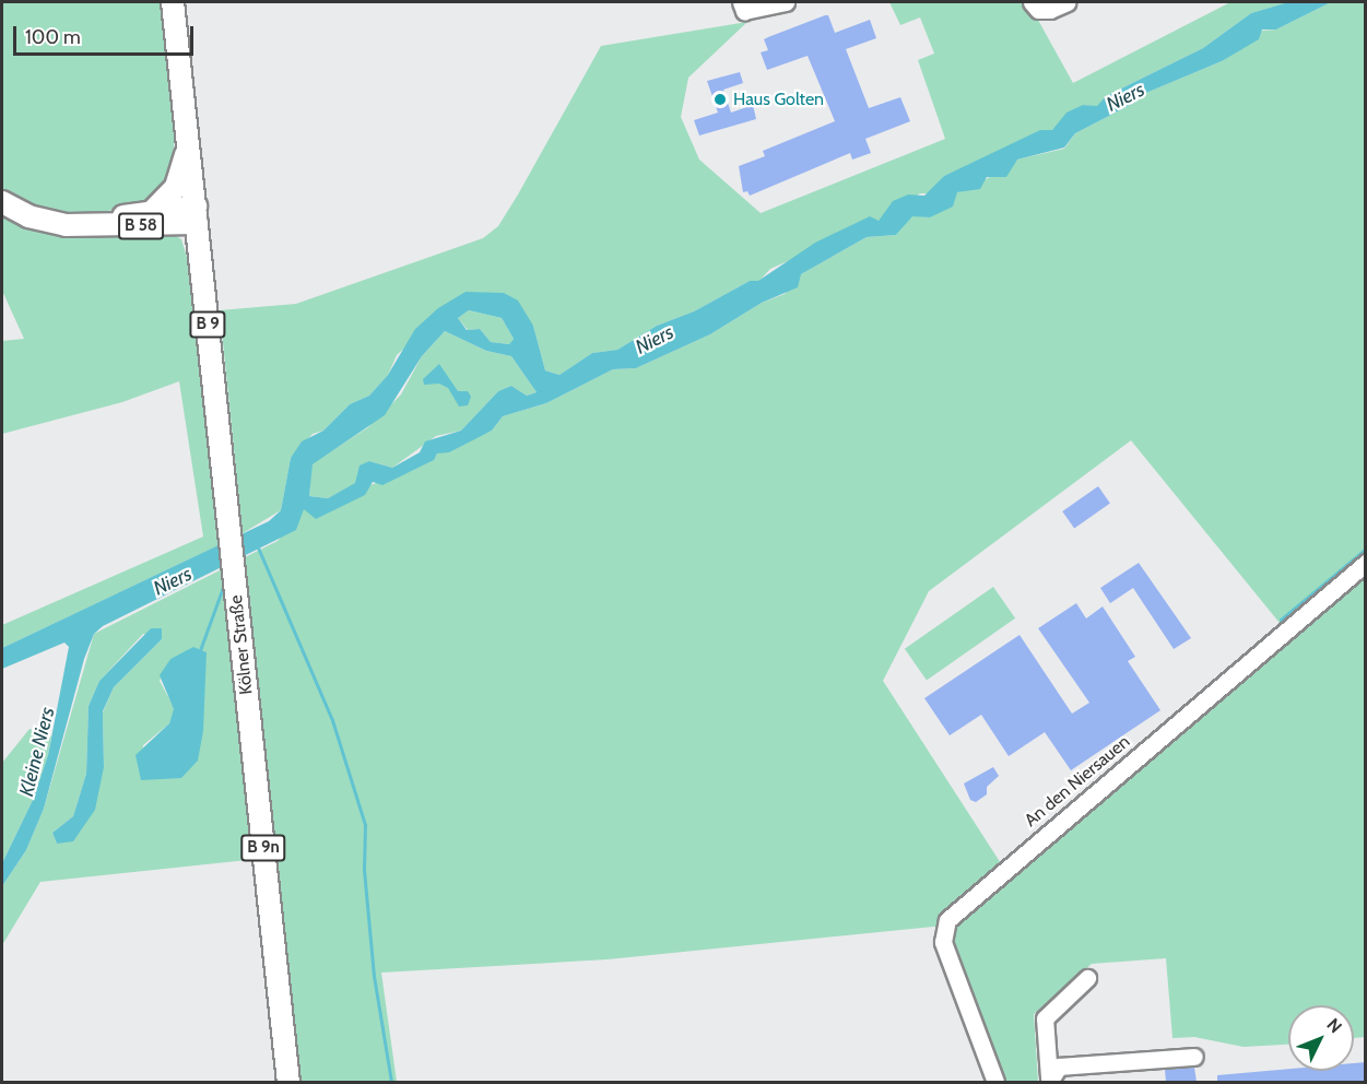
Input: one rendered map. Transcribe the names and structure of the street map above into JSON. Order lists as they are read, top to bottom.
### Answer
{
  "streets": {
    "main road": [
      "B 58",
      "B 9",
      "Kölner Straße",
      "B 9n"
    ],
    "street": ["An den Niersauen"]
  },
  "crossings": [
    ["B 58", "B 9"],
    ["B 58", "Kölner Straße"],
    ["B 9", "Kölner Straße"]
  ],
  "water": ["Niers", "Kleine Niers"],
  "places": ["Haus Golten"],
  "scale_bar": "100 m",
  "north": "top right"
}
